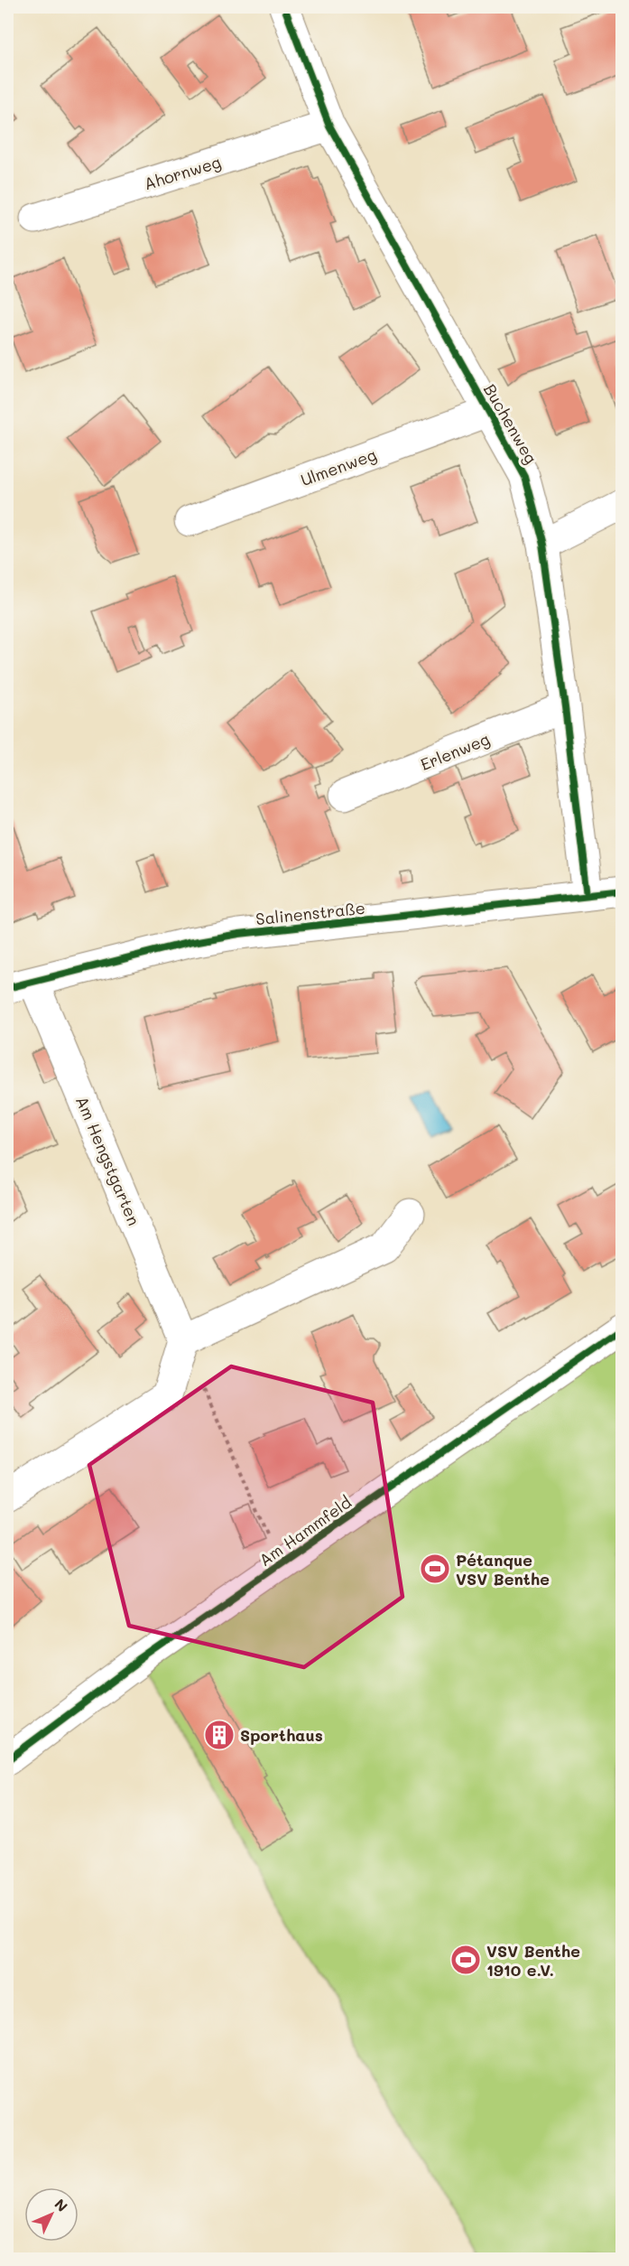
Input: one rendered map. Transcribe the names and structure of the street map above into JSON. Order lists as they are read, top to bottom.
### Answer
{
  "streets": {
    "street": [
      "Ahornweg",
      "Buchenweg",
      "Ulmenweg",
      "Erlenweg",
      "Salinenstraße",
      "Am Hengstgarten",
      "Am Hammfeld"
    ]
  },
  "crossings": [
    ["Ahornweg", "Buchenweg"],
    ["Buchenweg", "Ulmenweg"],
    ["Buchenweg", "Erlenweg"],
    ["Buchenweg", "Salinenstraße"],
    ["Salinenstraße", "Am Hengstgarten"]
  ],
  "places": {
    "sports": ["Pétanque VSV Benthe", "VSV Benthe 1910 e.V."],
    "building": ["Sporthaus"]
  },
  "north": "top right"
}
